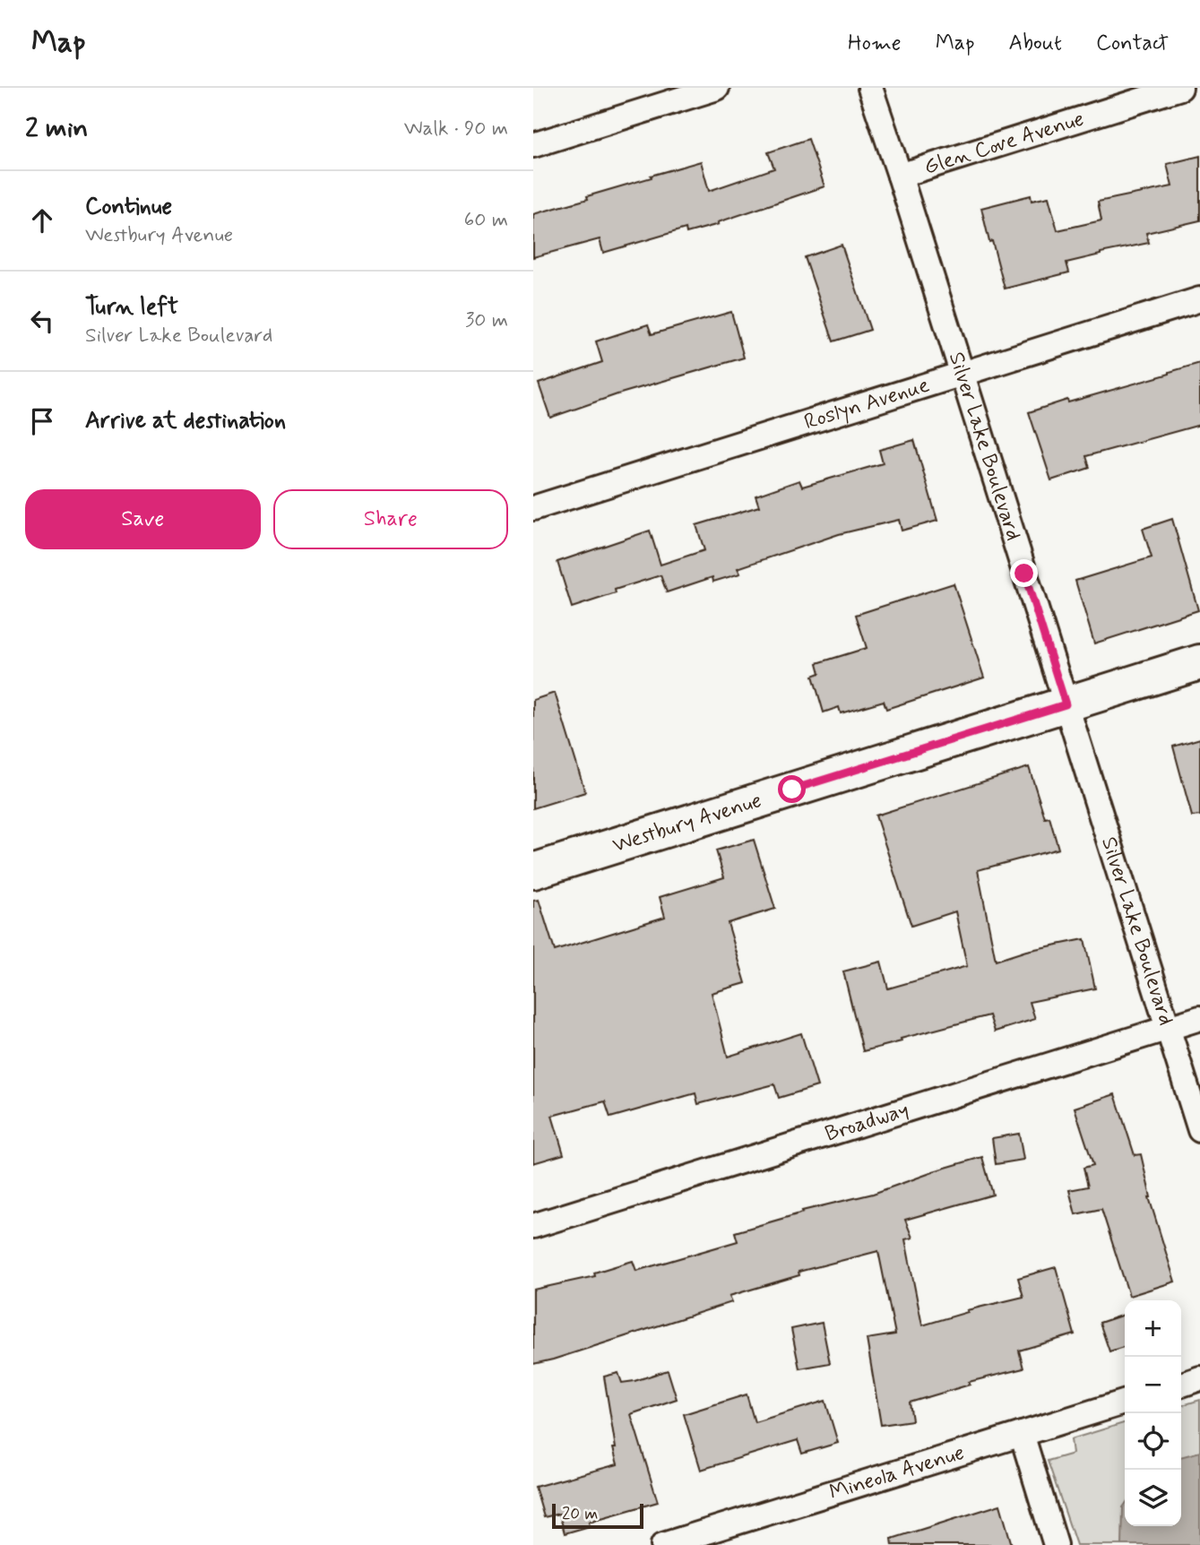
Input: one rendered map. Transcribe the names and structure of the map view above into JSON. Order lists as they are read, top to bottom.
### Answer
{
  "streets": {
    "main road": ["Westbury Avenue"],
    "street": [
      "Glen Cove Avenue",
      "Roslyn Avenue",
      "Silver Lake Boulevard",
      "Broadway",
      "Mineola Avenue"
    ]
  },
  "crossings": [
    ["Glen Cove Avenue", "Silver Lake Boulevard"],
    ["Roslyn Avenue", "Silver Lake Boulevard"],
    ["Silver Lake Boulevard", "Westbury Avenue"],
    ["Silver Lake Boulevard", "Broadway"]
  ],
  "scale_bar": "20 m",
  "page": {
    "header": "Map",
    "nav": [
      "Home",
      "Map",
      "About",
      "Contact"
    ],
    "heading": ["2 min", "Walk · 90 m"],
    "list": [
      ["Continue", "Westbury Avenue", "60 m"],
      ["Turn left", "Silver Lake Boulevard", "30 m"],
      "Arrive at destination"
    ],
    "buttons": ["Save", "Share"],
    "map_buttons": ["+", "−"],
    "scale": "20 m"
  }
}
